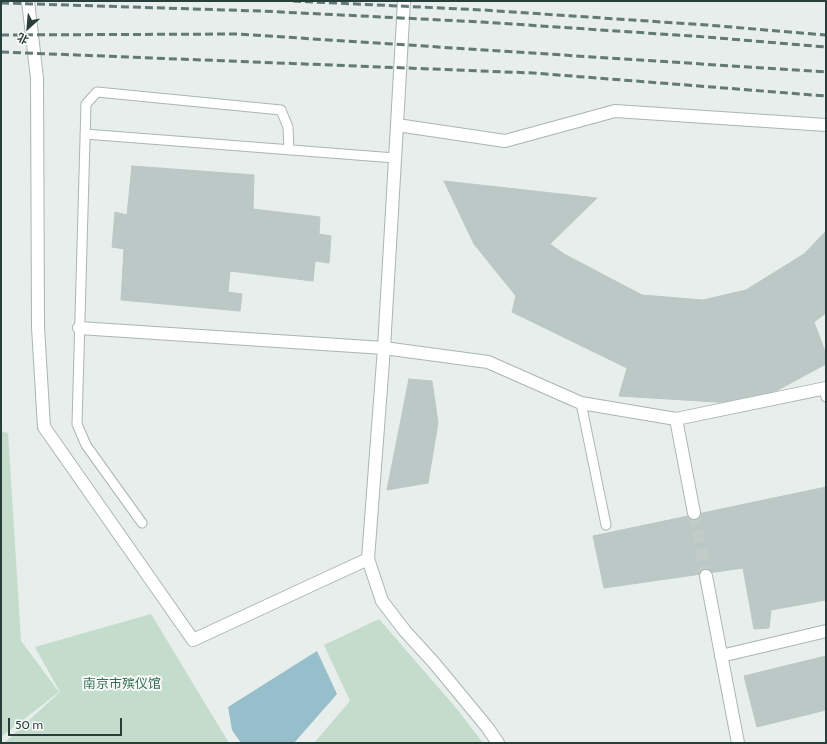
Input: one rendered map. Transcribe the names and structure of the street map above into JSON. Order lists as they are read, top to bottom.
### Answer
{
  "parks": ["南京市殡仪馆"],
  "scale_bar": "50 m",
  "north": "bottom left"
}
